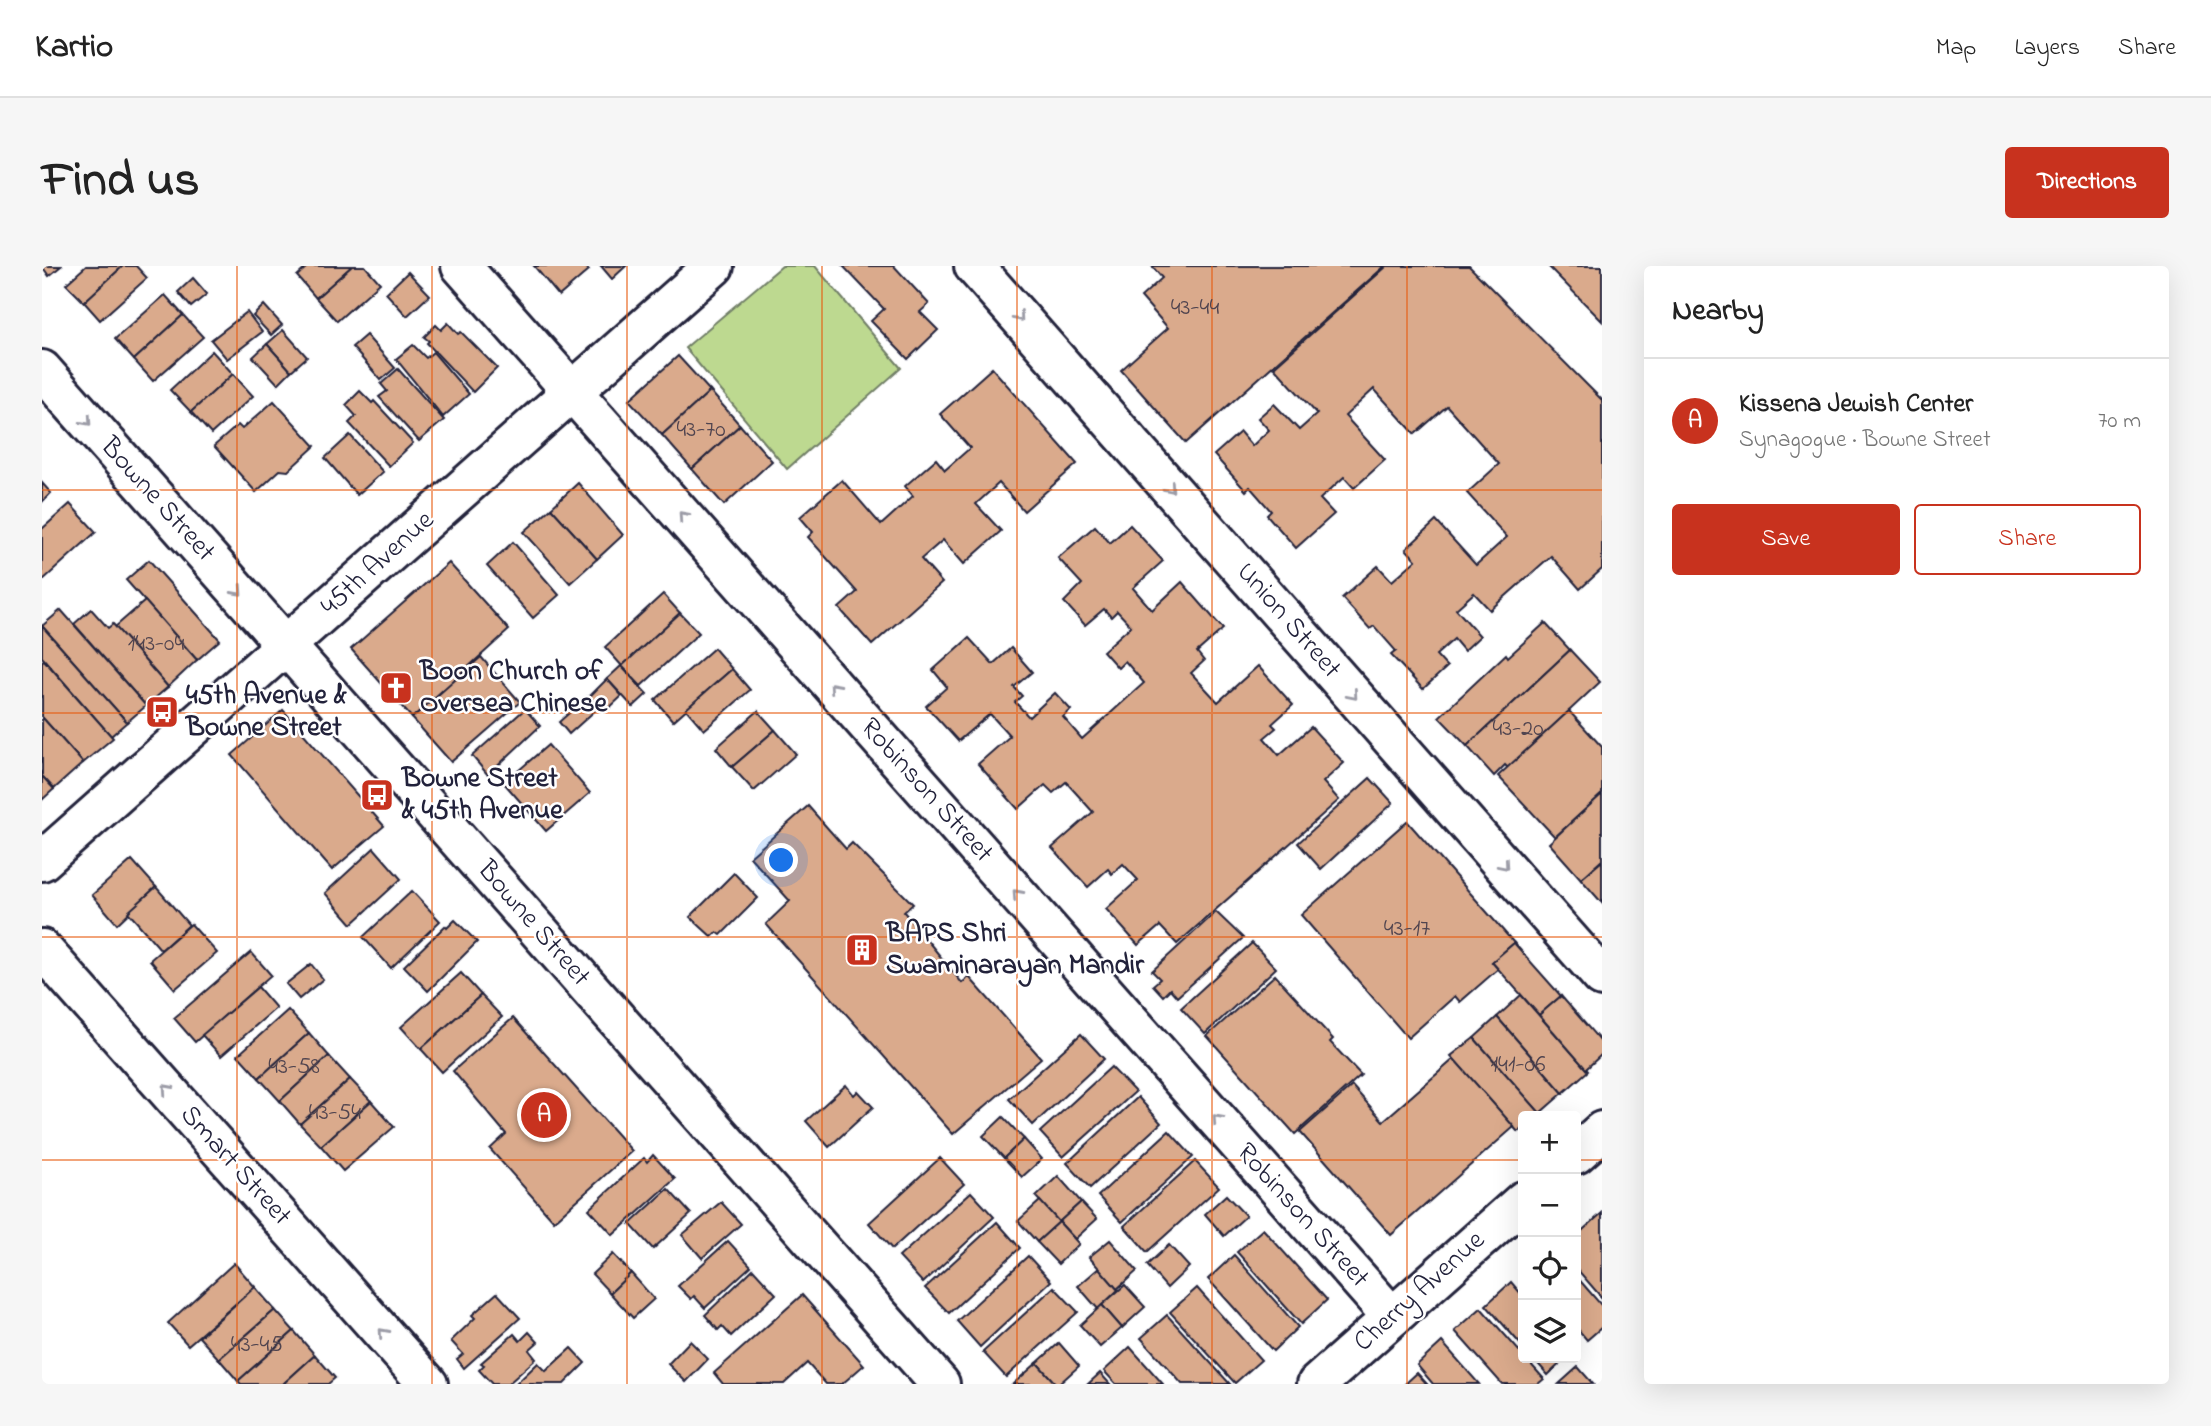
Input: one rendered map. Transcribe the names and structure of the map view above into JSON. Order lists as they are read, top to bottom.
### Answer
{
  "streets": {
    "street": [
      "Bowne Street",
      "45th Avenue",
      "Union Street",
      "Robinson Street",
      "Smart Street",
      "Cherry Avenue"
    ]
  },
  "crossings": [
    ["Bowne Street", "45th Avenue"],
    ["45th Avenue", "Robinson Street"],
    ["Robinson Street", "Cherry Avenue"]
  ],
  "one_way": ["Union Street", "Robinson Street", "Smart Street"],
  "places": {
    "church": ["Boon Church of Oversea Chinese"],
    "bus stop": ["45th Avenue & Bowne Street", "Bowne Street & 45th Avenue"],
    "building": ["BAPS Shri Swaminarayan Mandir"]
  },
  "house_numbers": [
    "43-44",
    "43-70",
    "143-04",
    "43-20",
    "43-17",
    "141-06",
    "43-58",
    "43-54",
    "43-45"
  ],
  "page": {
    "header": "Kartio",
    "nav": ["Map", "Layers", "Share"],
    "title": "Find us",
    "buttons": [
      "Directions",
      ["Save", "Share"]
    ],
    "heading": "Nearby",
    "list": [
      {
        "mark": "A",
        "name": "Kissena Jewish Center",
        "note": "Synagogue · Bowne Street",
        "value": "70 m"
      }
    ],
    "pins": "A",
    "map_buttons": ["+", "−"]
  }
}
